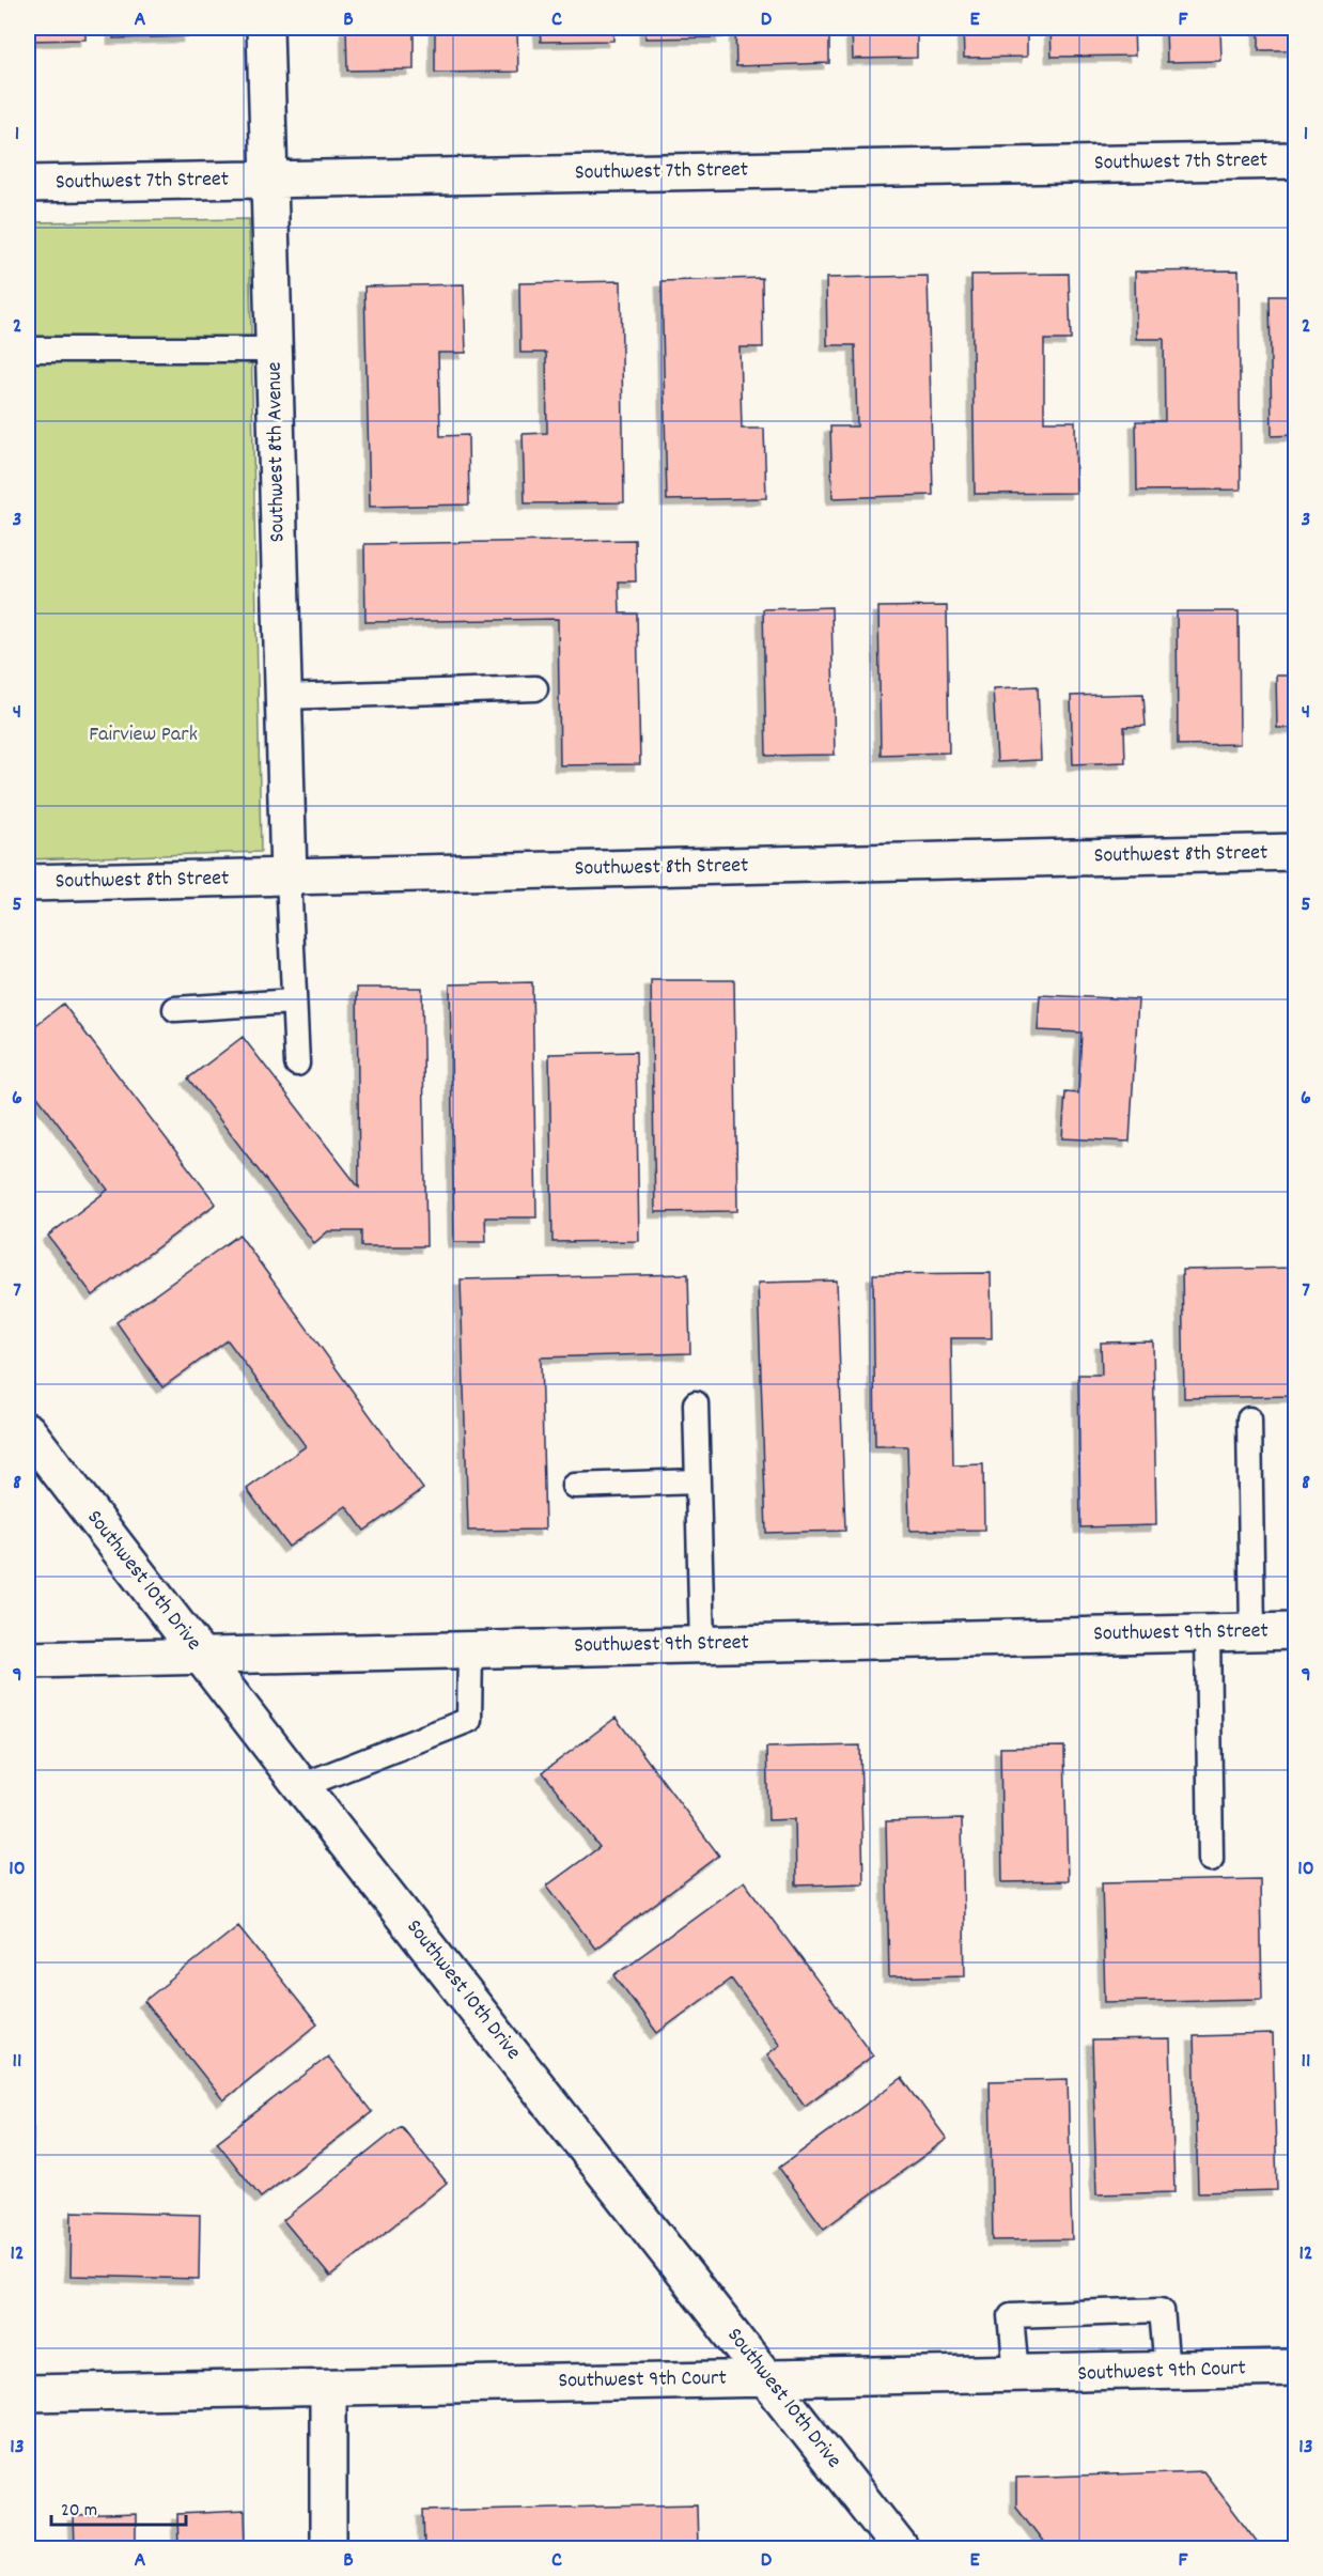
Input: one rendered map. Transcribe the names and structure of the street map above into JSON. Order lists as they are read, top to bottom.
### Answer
{
  "streets": {
    "street": [
      "Southwest 7th Street",
      "Southwest 8th Avenue",
      "Southwest 8th Street",
      "Southwest 10th Drive",
      "Southwest 9th Street",
      "Southwest 9th Court"
    ]
  },
  "crossings": [
    ["Southwest 7th Street", "Southwest 8th Avenue"],
    ["Southwest 8th Avenue", "Southwest 8th Street"],
    ["Southwest 10th Drive", "Southwest 9th Street"],
    ["Southwest 10th Drive", "Southwest 9th Court"]
  ],
  "parks": ["Fairview Park"],
  "scale_bar": "20 m",
  "grid": {
    "columns": [
      "A",
      "B",
      "C",
      "D",
      "E",
      "F"
    ],
    "rows": [
      "1",
      "2",
      "3",
      "4",
      "5",
      "6",
      "7",
      "8",
      "9",
      "10",
      "11",
      "12",
      "13"
    ]
  }
}
